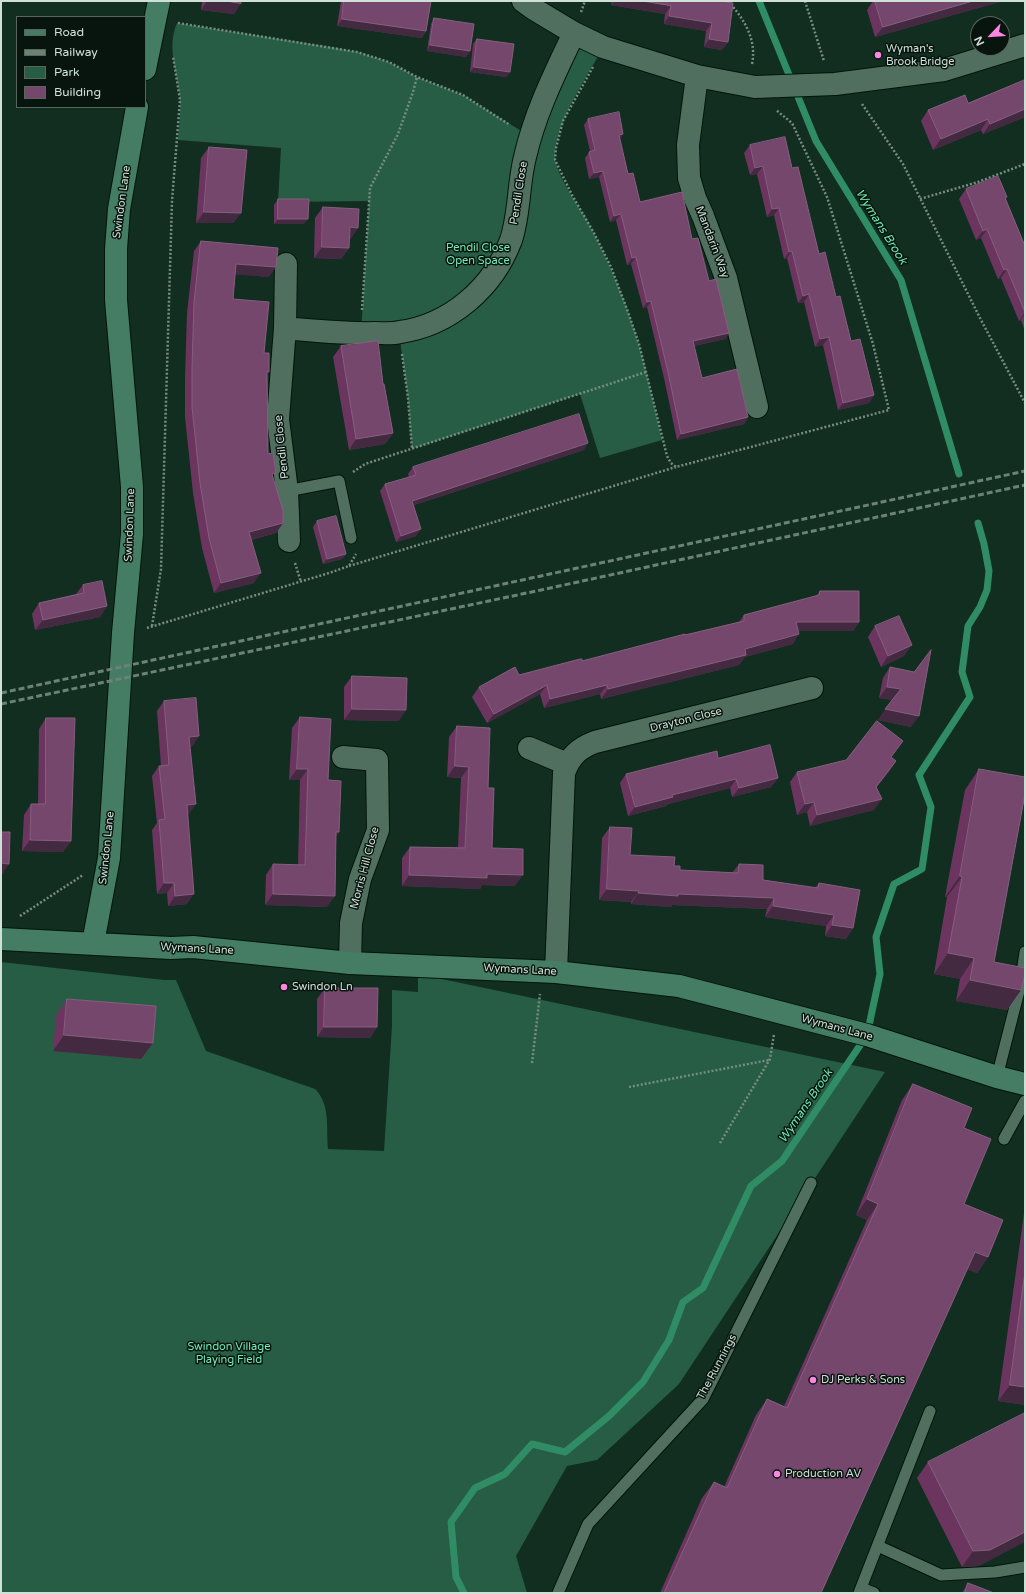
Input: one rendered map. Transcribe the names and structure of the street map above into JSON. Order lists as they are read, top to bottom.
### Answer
{
  "streets": {
    "street": [
      "Pendil Close",
      "Swindon Lane",
      "Mandarin Way",
      "Drayton Close",
      "Morris Hill Close",
      "Wymans Lane"
    ],
    "lane": ["The Runnings"]
  },
  "crossings": [
    ["Swindon Lane", "Wymans Lane"],
    ["Drayton Close", "Wymans Lane"],
    ["Morris Hill Close", "Wymans Lane"]
  ],
  "water": ["Wymans Brook"],
  "parks": ["Pendil Close Open Space", "Swindon Village Playing Field"],
  "places": [
    "Wyman's Brook Bridge",
    "Swindon Ln",
    "DJ Perks & Sons",
    "Production AV"
  ],
  "legend": [
    "Road",
    "Railway",
    "Park",
    "Building"
  ],
  "north": "bottom left"
}
